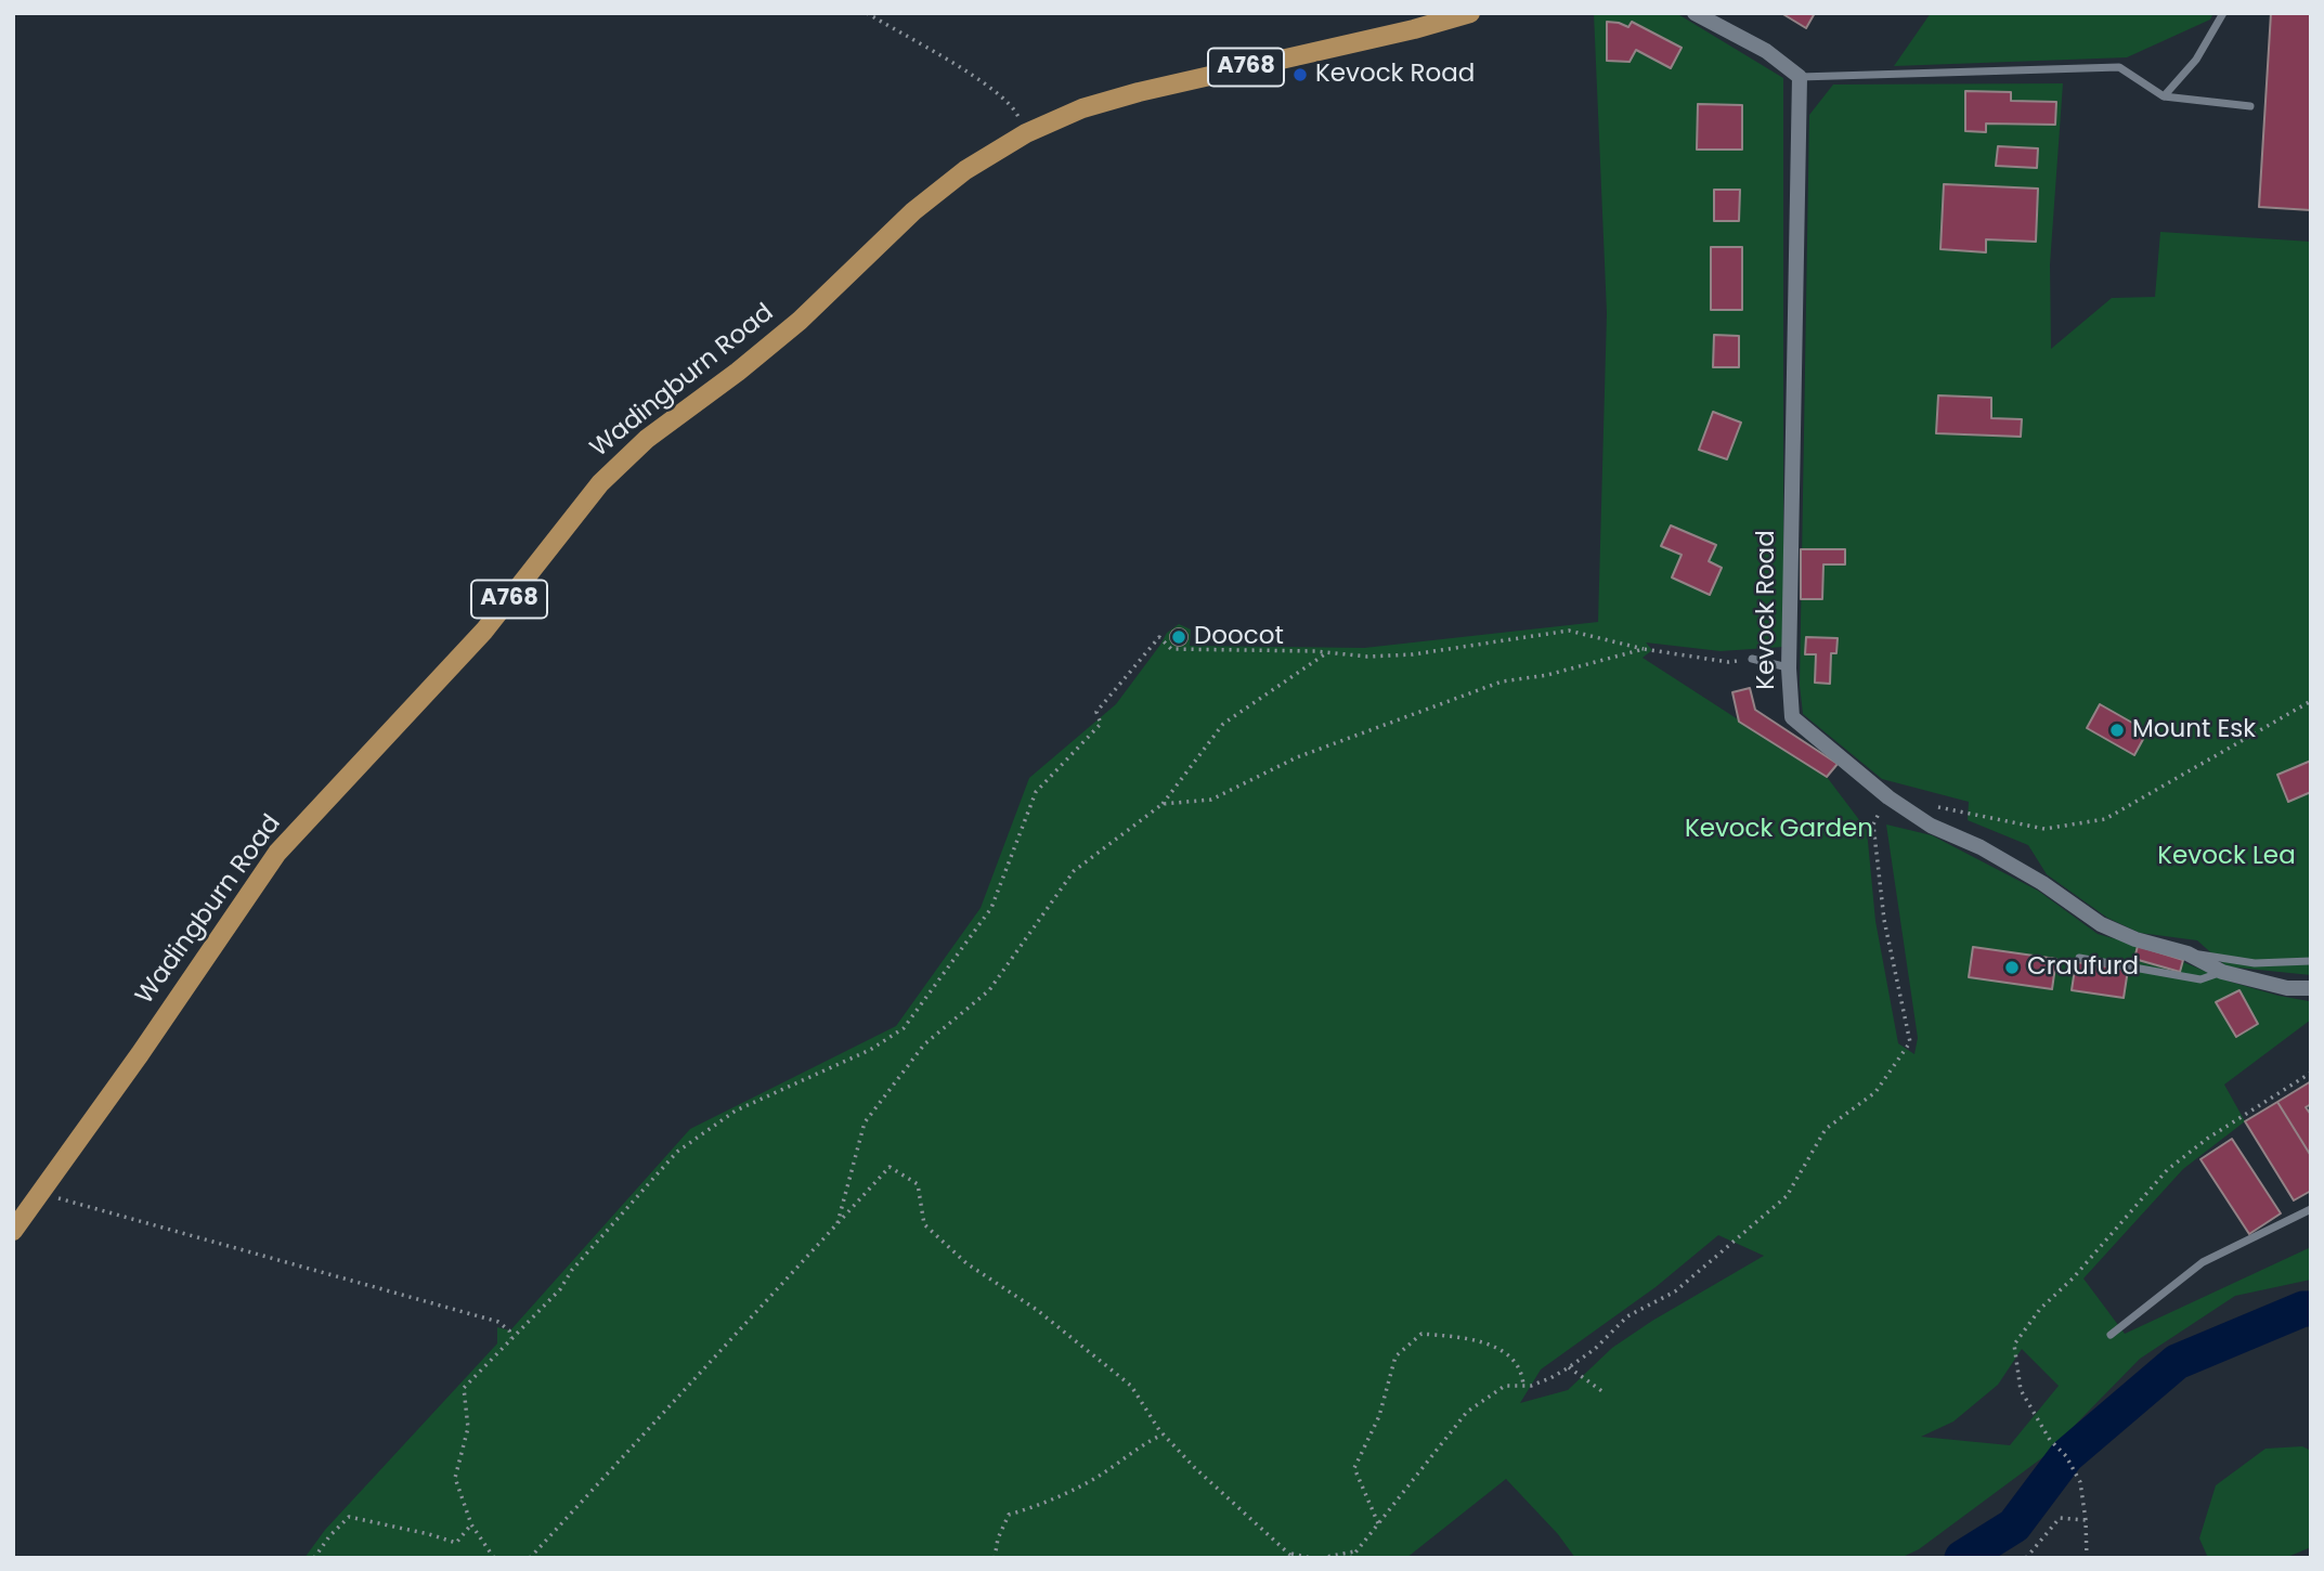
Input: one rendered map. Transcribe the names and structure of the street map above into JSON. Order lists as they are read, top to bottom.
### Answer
{
  "streets": {
    "main road": ["A768", "Wadingburn Road"],
    "street": ["Kevock Road"]
  },
  "crossings": [
    ["A768", "Wadingburn Road"]
  ],
  "parks": ["Kevock Garden", "Kevock Lea"],
  "places": [
    "Kevock Road",
    "Doocot",
    "Mount Esk",
    "Craufurd"
  ]
}
